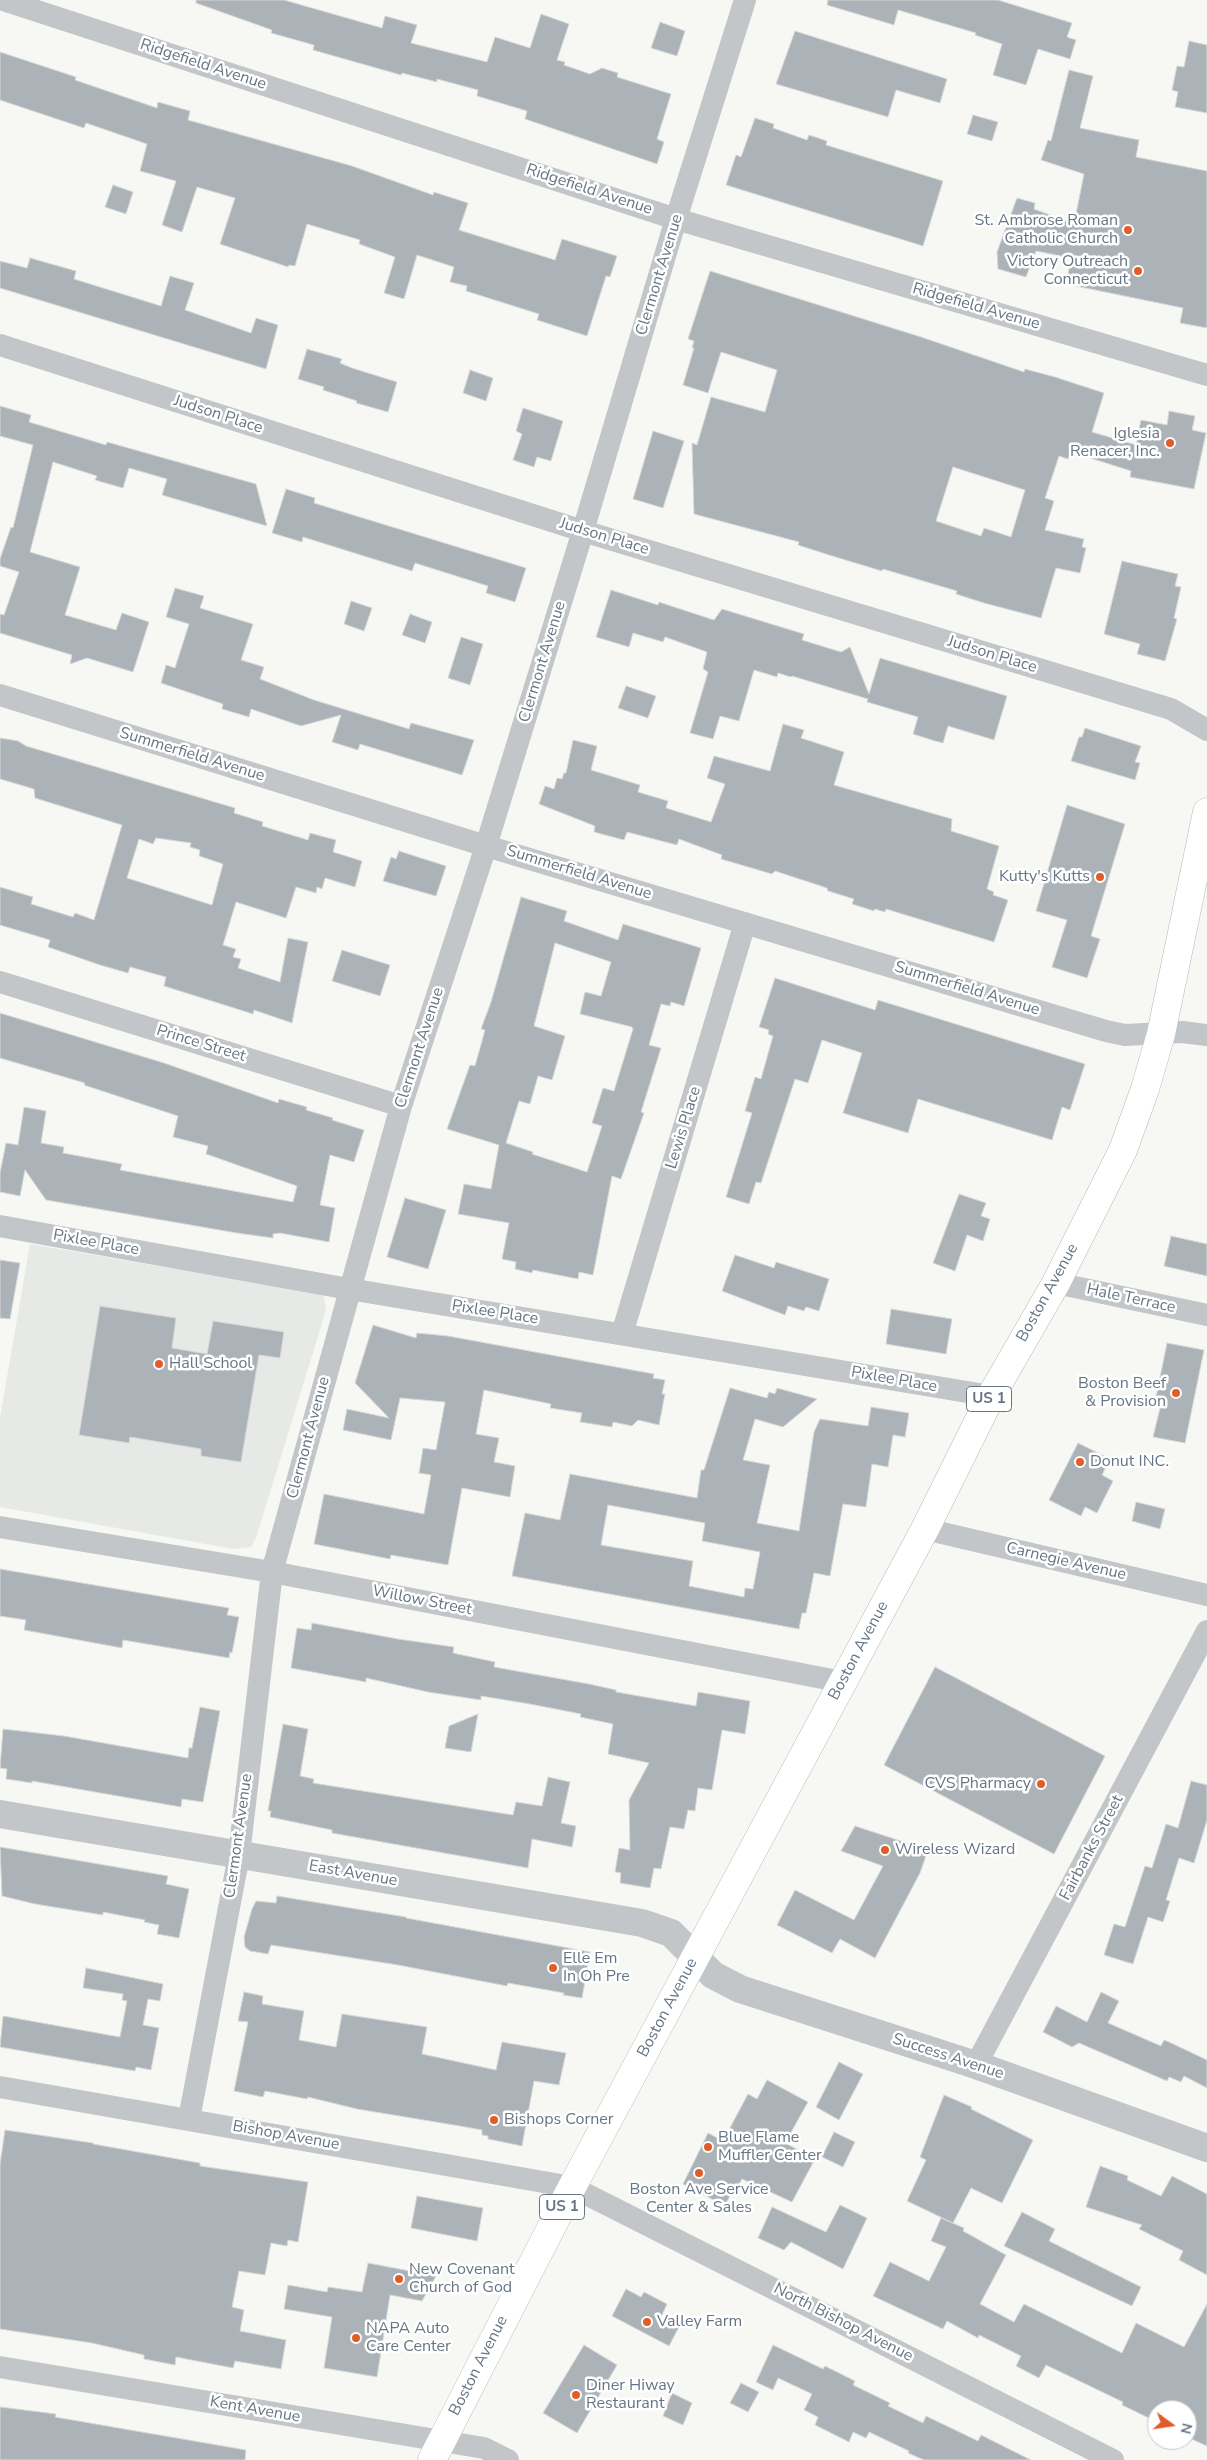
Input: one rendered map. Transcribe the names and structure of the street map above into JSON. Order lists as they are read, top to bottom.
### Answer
{
  "streets": {
    "main road": ["Boston Avenue", "US 1"],
    "street": [
      "Ridgefield Avenue",
      "Clermont Avenue",
      "Judson Place",
      "Summerfield Avenue",
      "Prince Street",
      "Lewis Place",
      "Pixlee Place",
      "Hale Terrace",
      "Carnegie Avenue",
      "Willow Street",
      "Fairbanks Street",
      "East Avenue",
      "Success Avenue",
      "Bishop Avenue",
      "North Bishop Avenue",
      "Kent Avenue"
    ]
  },
  "crossings": [
    ["Ridgefield Avenue", "Clermont Avenue"],
    ["Clermont Avenue", "Judson Place"],
    ["Clermont Avenue", "Summerfield Avenue"],
    ["Clermont Avenue", "Prince Street"],
    ["Clermont Avenue", "Pixlee Place"],
    ["Clermont Avenue", "Willow Street"],
    ["Clermont Avenue", "East Avenue"],
    ["Clermont Avenue", "Bishop Avenue"],
    ["Summerfield Avenue", "Lewis Place"],
    ["Summerfield Avenue", "Boston Avenue"],
    ["Lewis Place", "Pixlee Place"],
    ["Pixlee Place", "Boston Avenue"],
    ["Boston Avenue", "Hale Terrace"],
    ["Boston Avenue", "Carnegie Avenue"],
    ["Boston Avenue", "Willow Street"],
    ["Boston Avenue", "East Avenue"],
    ["Boston Avenue", "Success Avenue"],
    ["Boston Avenue", "Bishop Avenue"],
    ["Boston Avenue", "North Bishop Avenue"],
    ["Boston Avenue", "Kent Avenue"],
    ["Fairbanks Street", "Success Avenue"],
    ["East Avenue", "Success Avenue"],
    ["Bishop Avenue", "North Bishop Avenue"]
  ],
  "places": [
    "St. Ambrose Roman Catholic Church",
    "Victory Outreach Connecticut",
    "Iglesia Renacer, Inc.",
    "Kutty's Kutts",
    "Hall School",
    "Boston Beef & Provision",
    "Donut INC.",
    "CVS Pharmacy",
    "Wireless Wizard",
    "Elle Em In Oh Pre",
    "Bishops Corner",
    "Blue Flame Muffler Center",
    "Boston Ave Service Center & Sales",
    "New Covenant Church of God",
    "Valley Farm",
    "NAPA Auto Care Center",
    "Diner Hiway Restaurant"
  ],
  "north": "right"
}
